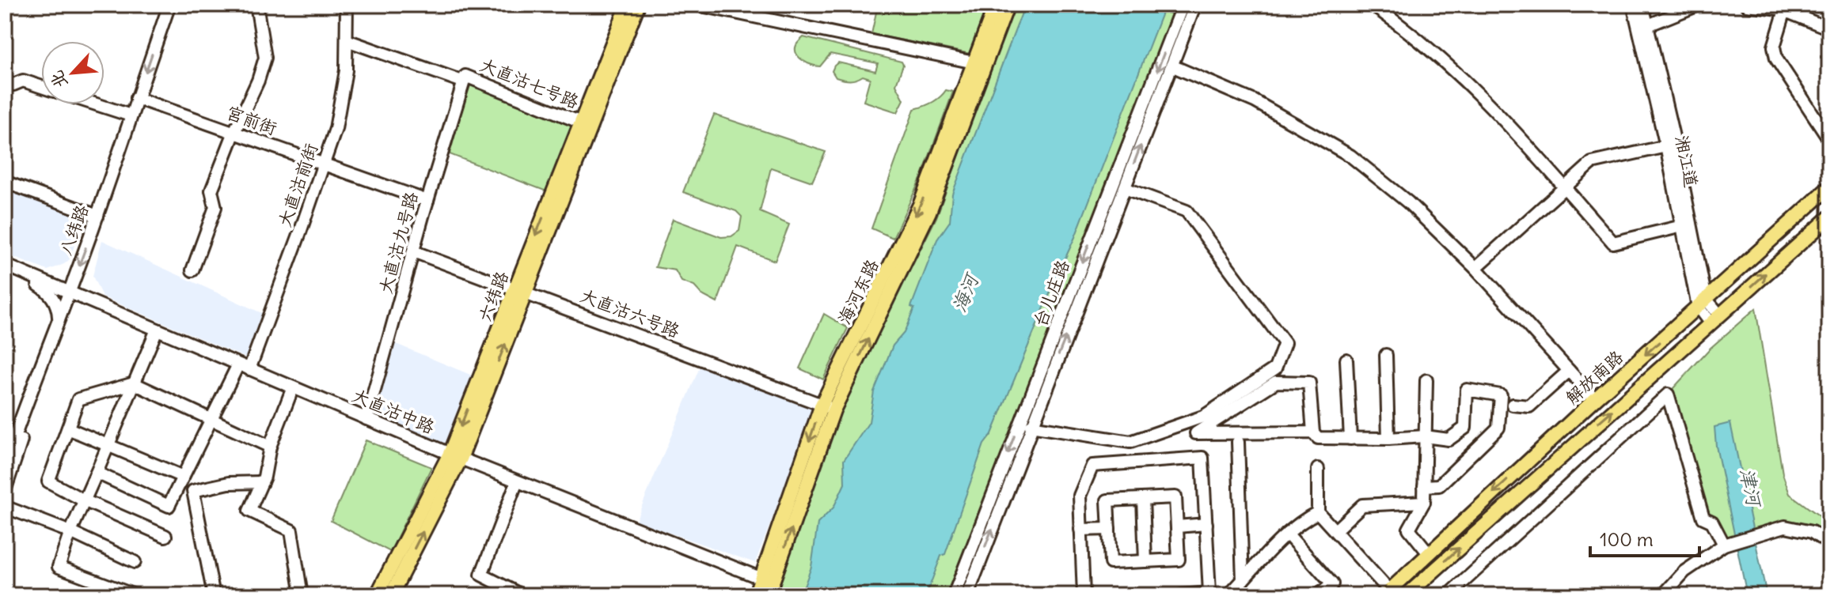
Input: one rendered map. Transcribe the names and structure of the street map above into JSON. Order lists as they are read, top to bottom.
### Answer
{
  "streets": {
    "main road": ["海河东路", "六纬路", "解放南路"],
    "street": [
      "大直沽七号路",
      "宫前街",
      "湘江道",
      "大直沽前街",
      "八纬路",
      "大直沽九号路",
      "台儿庄路",
      "大直沽六号路",
      "大直沽中路"
    ]
  },
  "crossings": [
    ["大直沽七号路", "大直沽前街"],
    ["大直沽七号路", "大直沽九号路"],
    ["大直沽七号路", "六纬路"],
    ["宫前街", "大直沽前街"],
    ["宫前街", "八纬路"],
    ["宫前街", "大直沽九号路"],
    ["湘江道", "解放南路"],
    ["大直沽前街", "大直沽中路"],
    ["八纬路", "大直沽中路"],
    ["大直沽九号路", "大直沽六号路"],
    ["大直沽九号路", "大直沽中路"],
    ["海河东路", "大直沽六号路"],
    ["海河东路", "大直沽中路"],
    ["六纬路", "大直沽六号路"],
    ["六纬路", "大直沽中路"]
  ],
  "water": ["海河", "津河"],
  "scale_bar": "100 m",
  "north": "bottom left"
}
